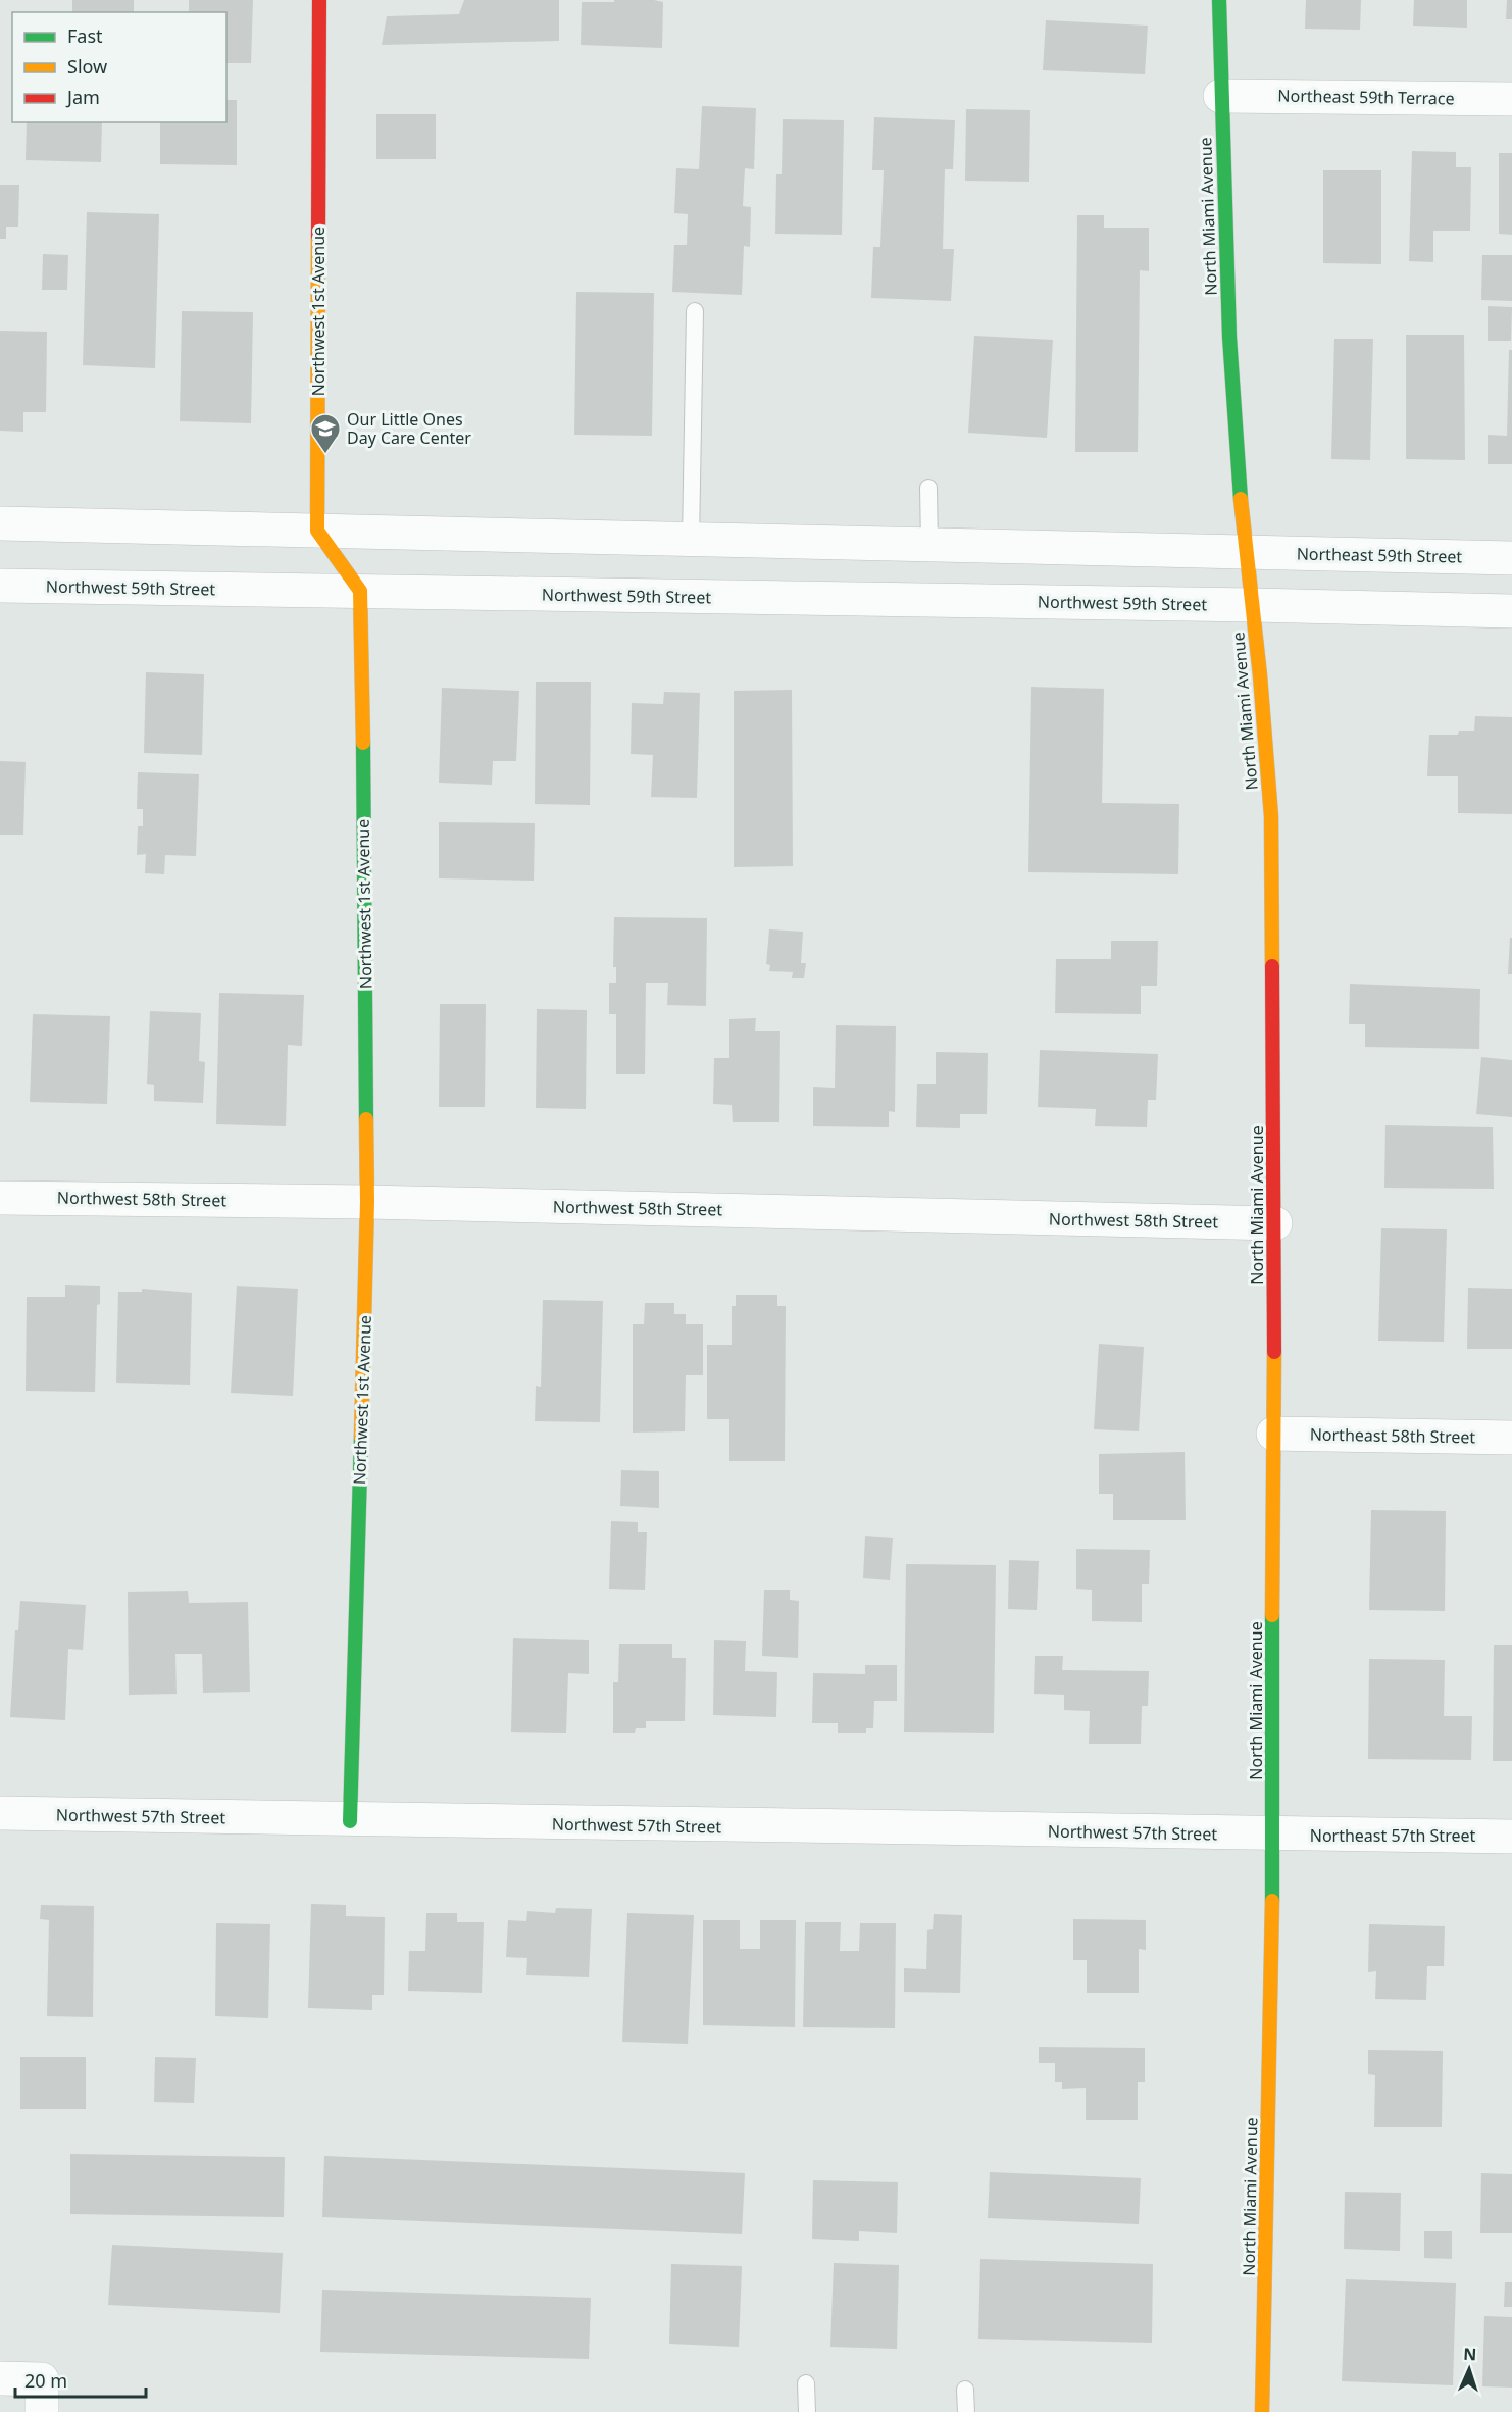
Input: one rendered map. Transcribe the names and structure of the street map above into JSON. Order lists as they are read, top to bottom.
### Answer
{
  "streets": {
    "main road": ["North Miami Avenue", "Northwest 1st Avenue"],
    "street": [
      "Northeast 59th Terrace",
      "Northeast 59th Street",
      "Northwest 59th Street",
      "Northwest 58th Street",
      "Northeast 58th Street",
      "Northwest 57th Street",
      "Northeast 57th Street"
    ]
  },
  "crossings": [
    ["Northeast 59th Terrace", "North Miami Avenue"],
    ["North Miami Avenue", "Northeast 59th Street"],
    ["North Miami Avenue", "Northwest 59th Street"],
    ["North Miami Avenue", "Northwest 58th Street"],
    ["North Miami Avenue", "Northeast 58th Street"],
    ["North Miami Avenue", "Northwest 57th Street"],
    ["North Miami Avenue", "Northeast 57th Street"],
    ["Northwest 1st Avenue", "Northwest 59th Street"],
    ["Northwest 1st Avenue", "Northwest 58th Street"],
    ["Northwest 1st Avenue", "Northwest 57th Street"],
    ["Northwest 57th Street", "Northeast 57th Street"]
  ],
  "places": {
    "school or university": ["Our Little Ones Day Care Center"]
  },
  "legend": ["Fast", "Slow", "Jam"],
  "scale_bar": "20 m",
  "north": "top"
}
